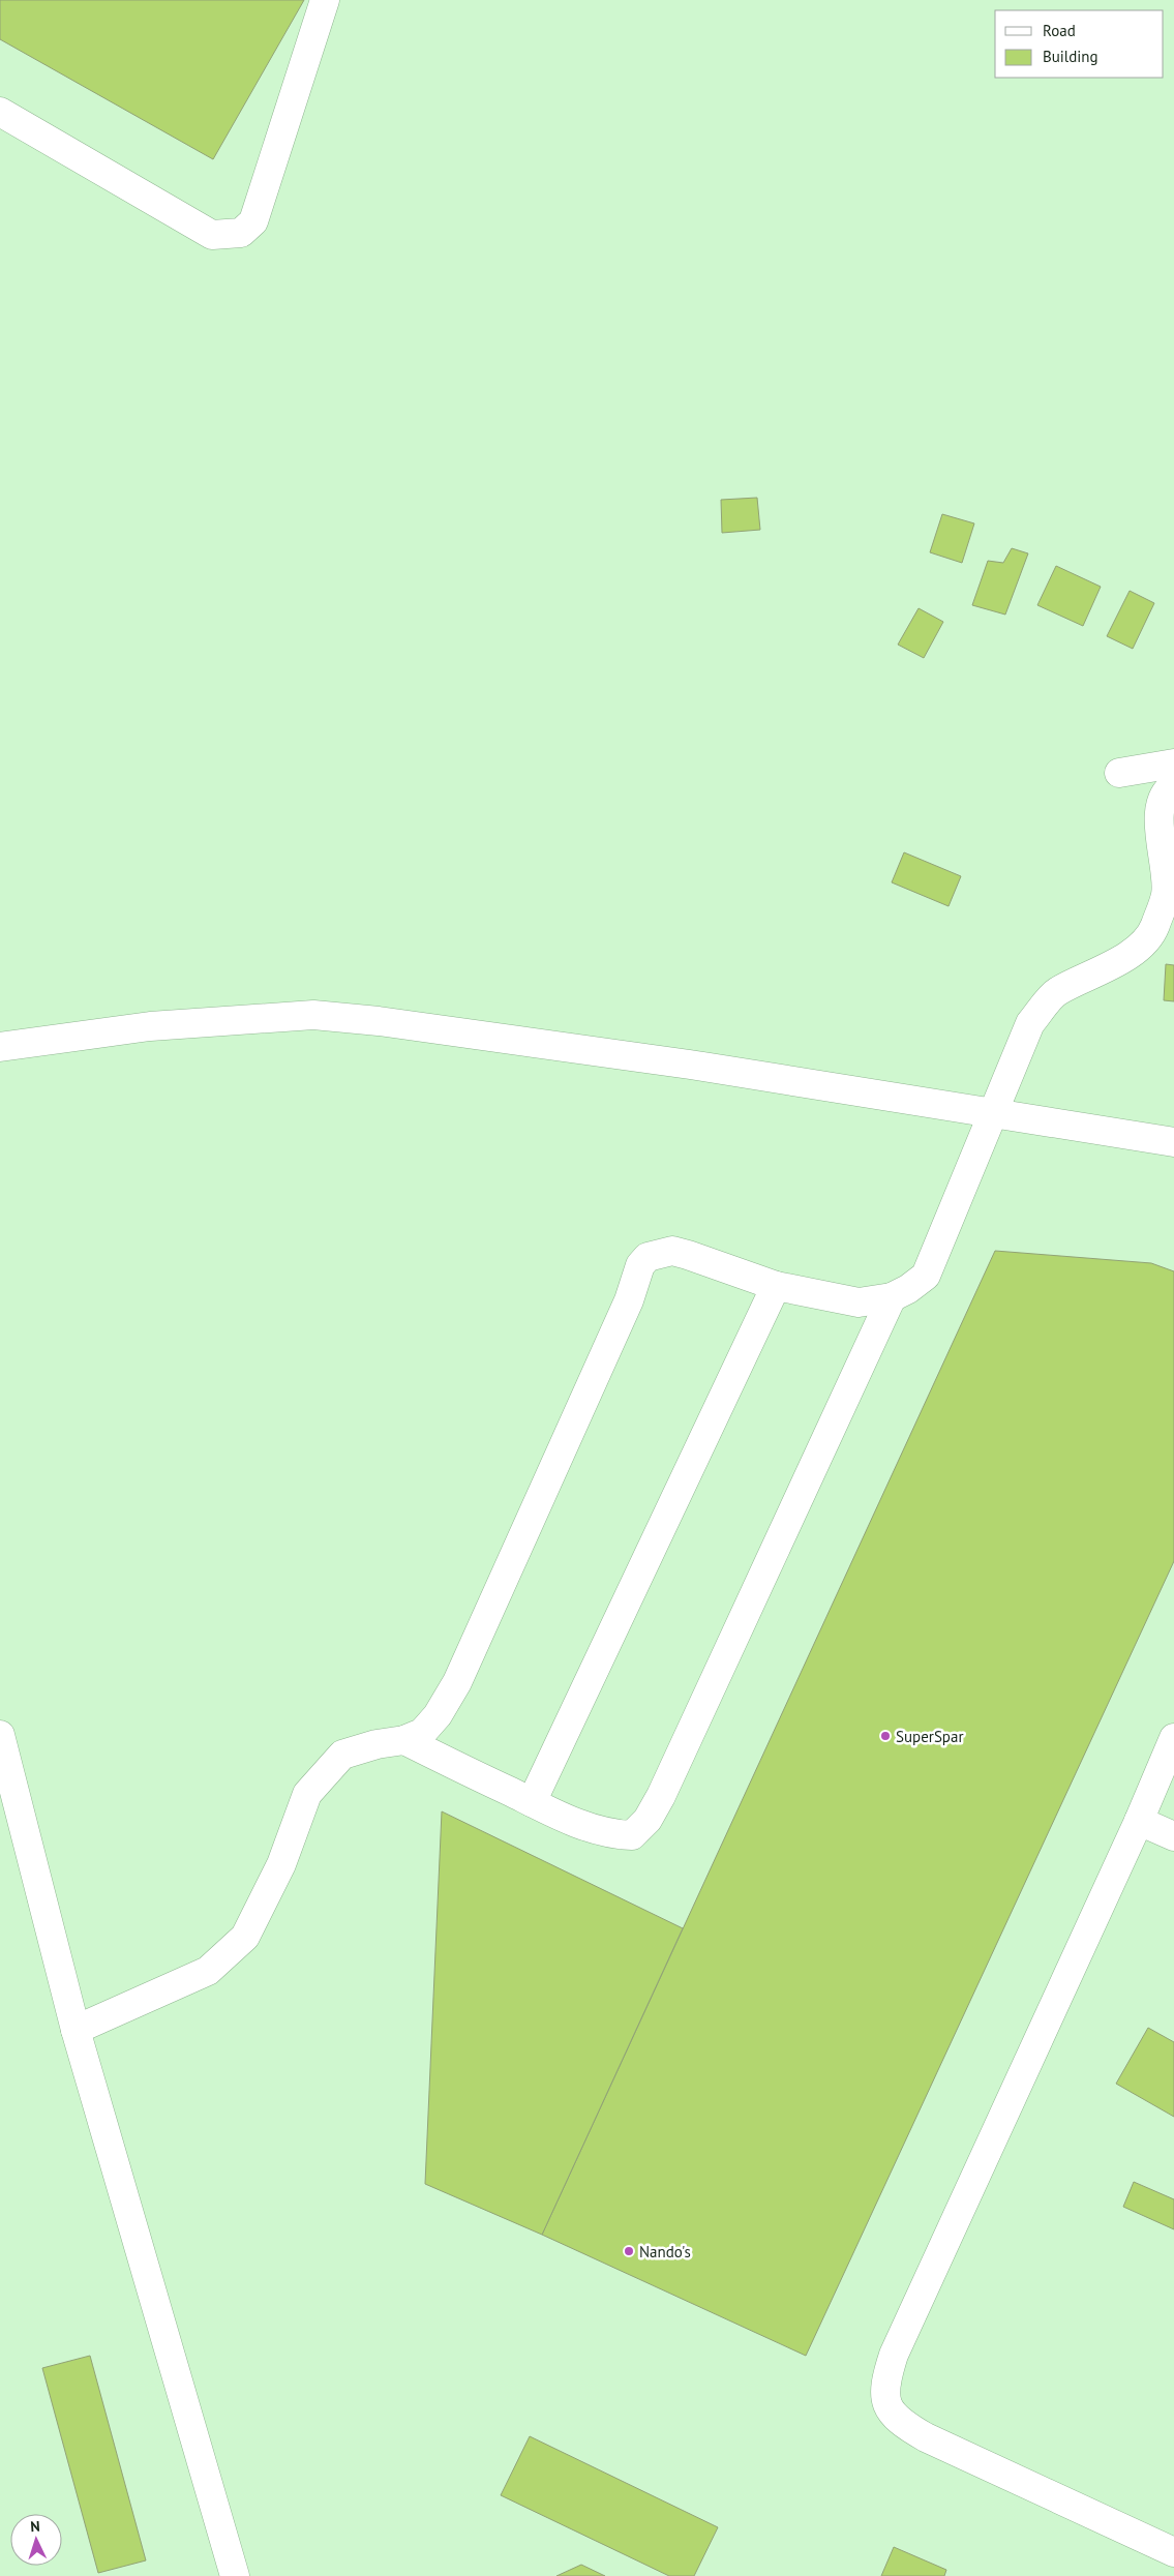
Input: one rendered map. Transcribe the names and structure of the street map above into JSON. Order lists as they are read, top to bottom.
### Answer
{
  "places": ["SuperSpar", "Nando's"],
  "legend": ["Road", "Building"],
  "north": "top"
}
